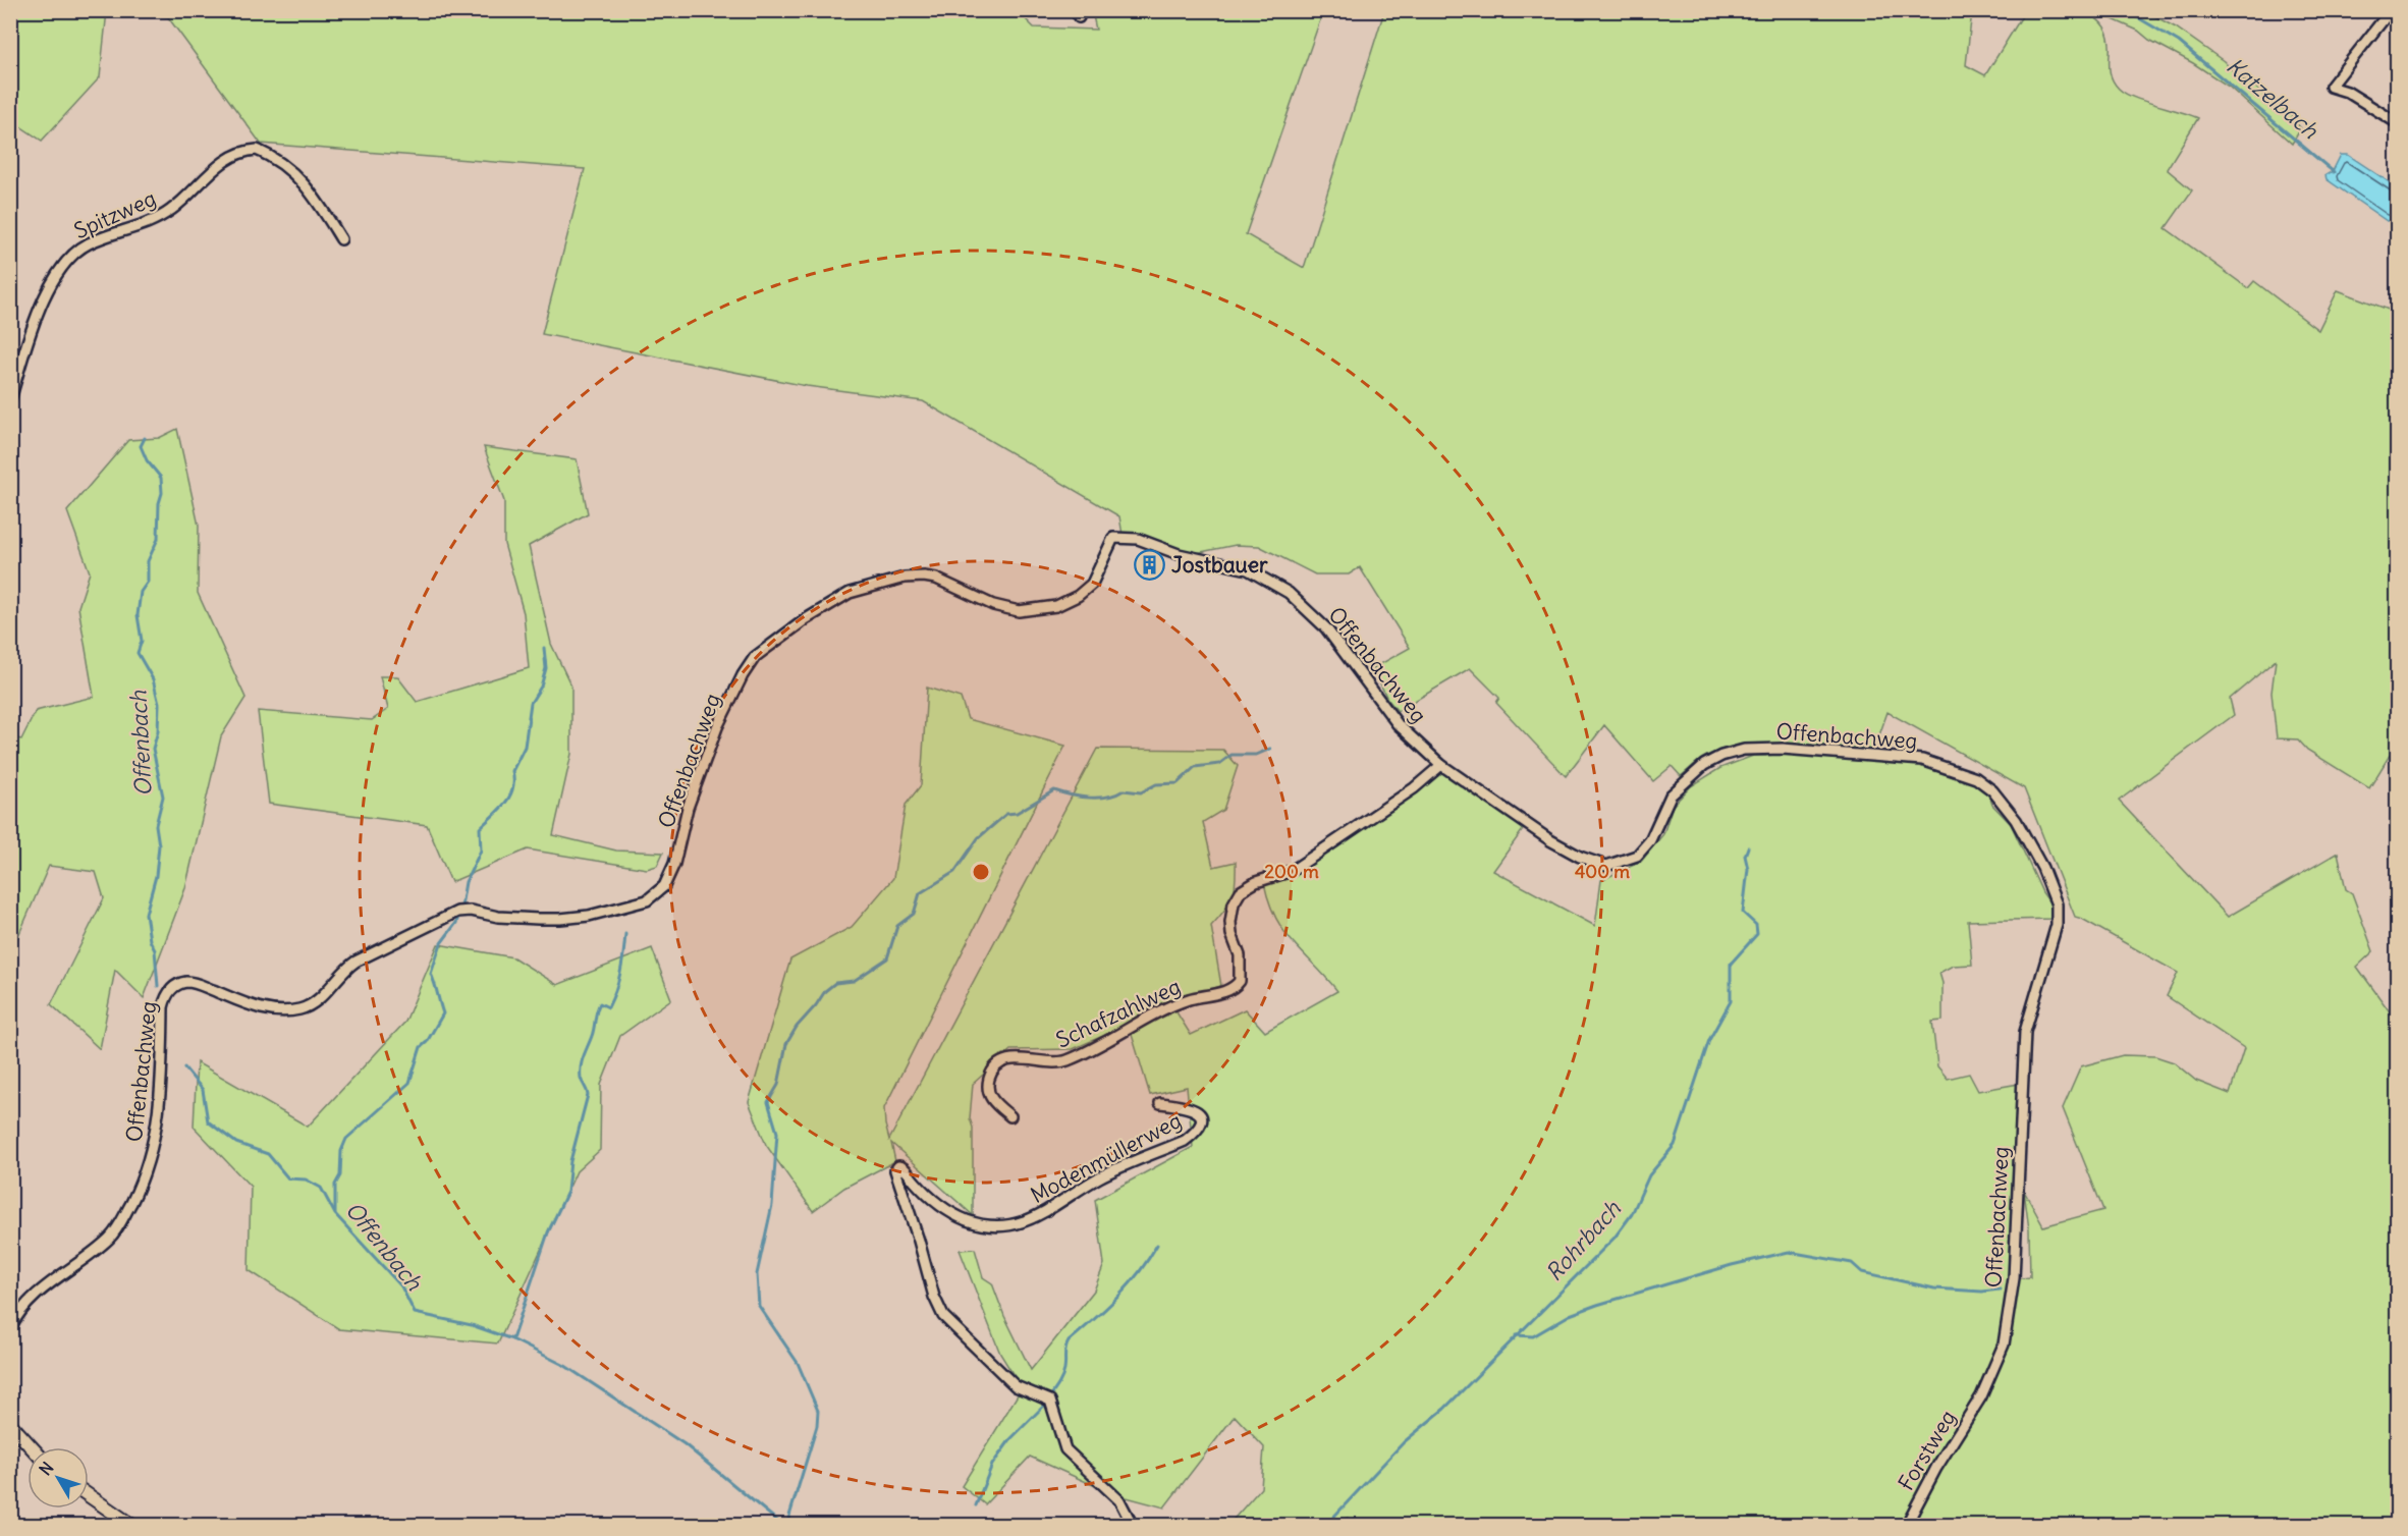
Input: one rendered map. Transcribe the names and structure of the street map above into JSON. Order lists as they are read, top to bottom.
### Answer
{
  "streets": {
    "street": [
      "Spitzweg",
      "Offenbachweg",
      "Schafzahlweg",
      "Modenmüllerweg",
      "Forstweg"
    ]
  },
  "crossings": [
    ["Offenbachweg", "Schafzahlweg"],
    ["Offenbachweg", "Forstweg"]
  ],
  "water": ["Katzelbach", "Offenbach", "Rohrbach"],
  "places": {
    "building": ["Jostbauer"]
  },
  "north": "top left",
  "rings": ["200 m", "400 m"]
}
